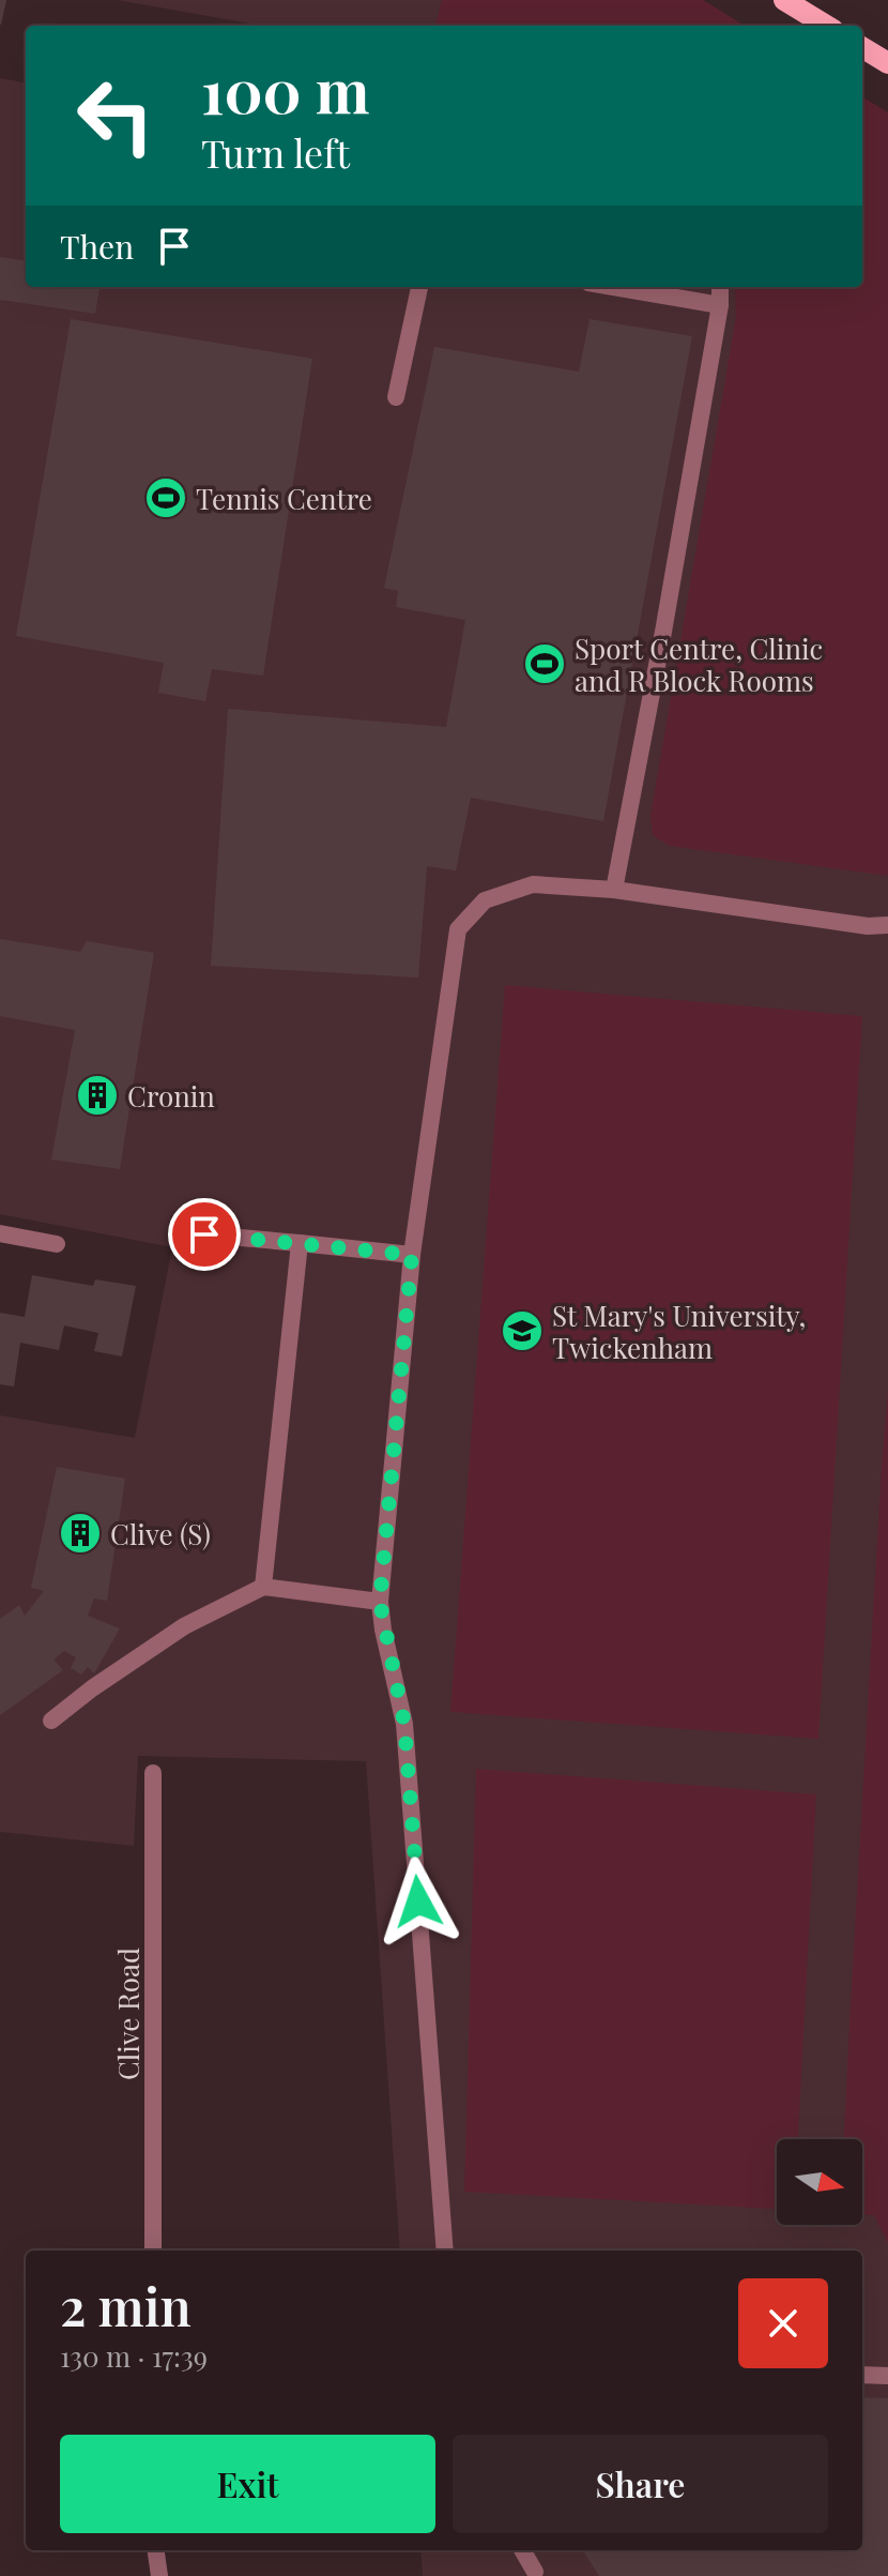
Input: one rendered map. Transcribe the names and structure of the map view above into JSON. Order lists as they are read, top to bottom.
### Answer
{
  "streets": {
    "street": ["Clive Road"]
  },
  "places": {
    "sports": ["Tennis Centre", "Sport Centre, Clinic and R Block Rooms"],
    "building": ["Cronin", "Clive (S)"],
    "school or university": ["St Mary's University, Twickenham"]
  },
  "north": "right",
  "page": {
    "turn": ["100 m", "Turn left"],
    "then": "Then",
    "heading": ["2 min", "130 m · 17:39"],
    "buttons": ["Exit", "Share"]
  }
}
